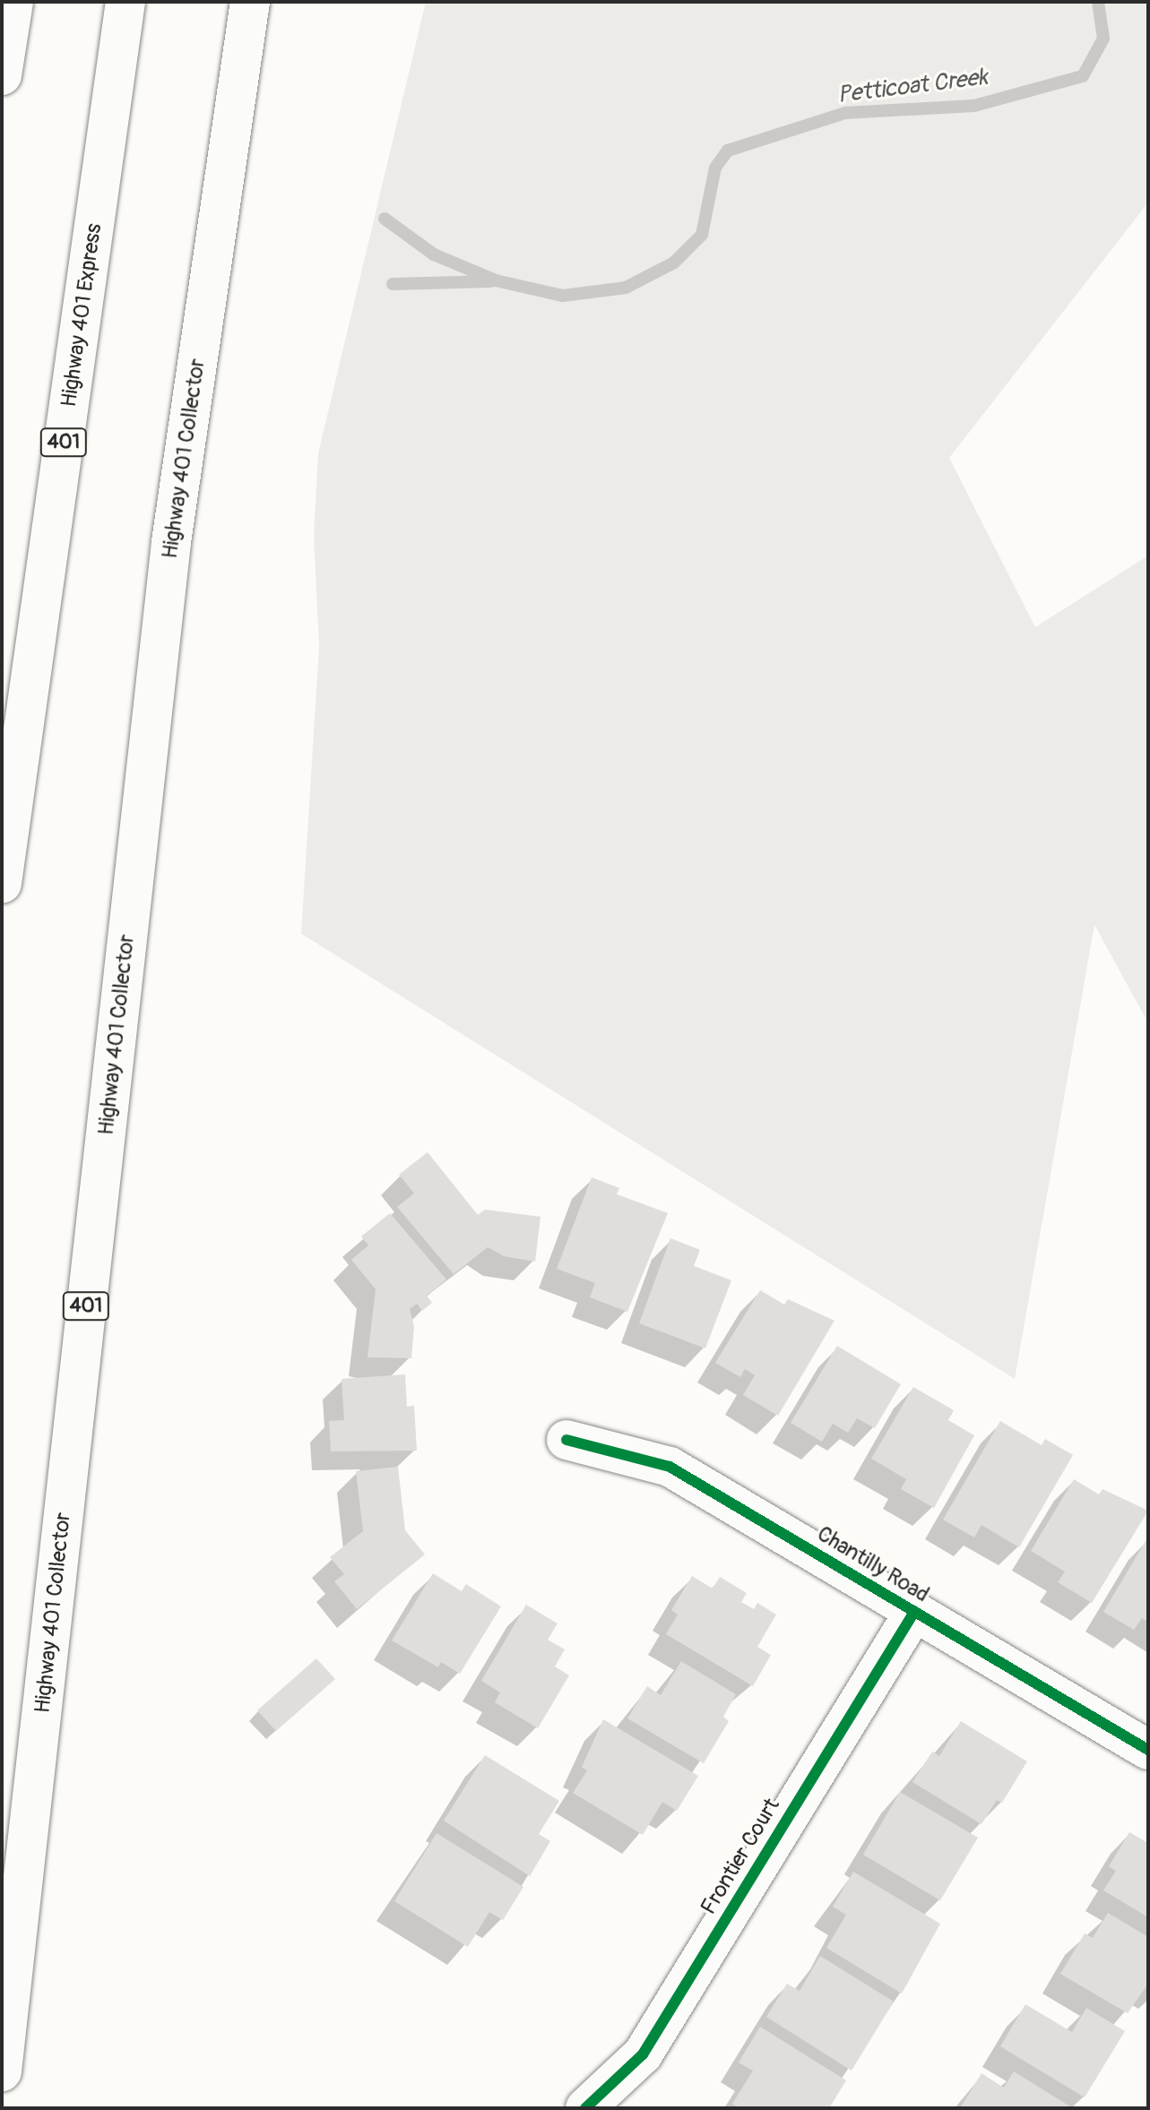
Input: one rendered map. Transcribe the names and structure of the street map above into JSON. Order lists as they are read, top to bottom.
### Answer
{
  "streets": {
    "main road": [
      "Highway 401 Express",
      "401",
      "Highway 401 Collector",
      "Chantilly Road",
      "Frontier Court"
    ]
  },
  "crossings": [
    ["Chantilly Road", "Frontier Court"]
  ],
  "water": ["Petticoat Creek"]
}
